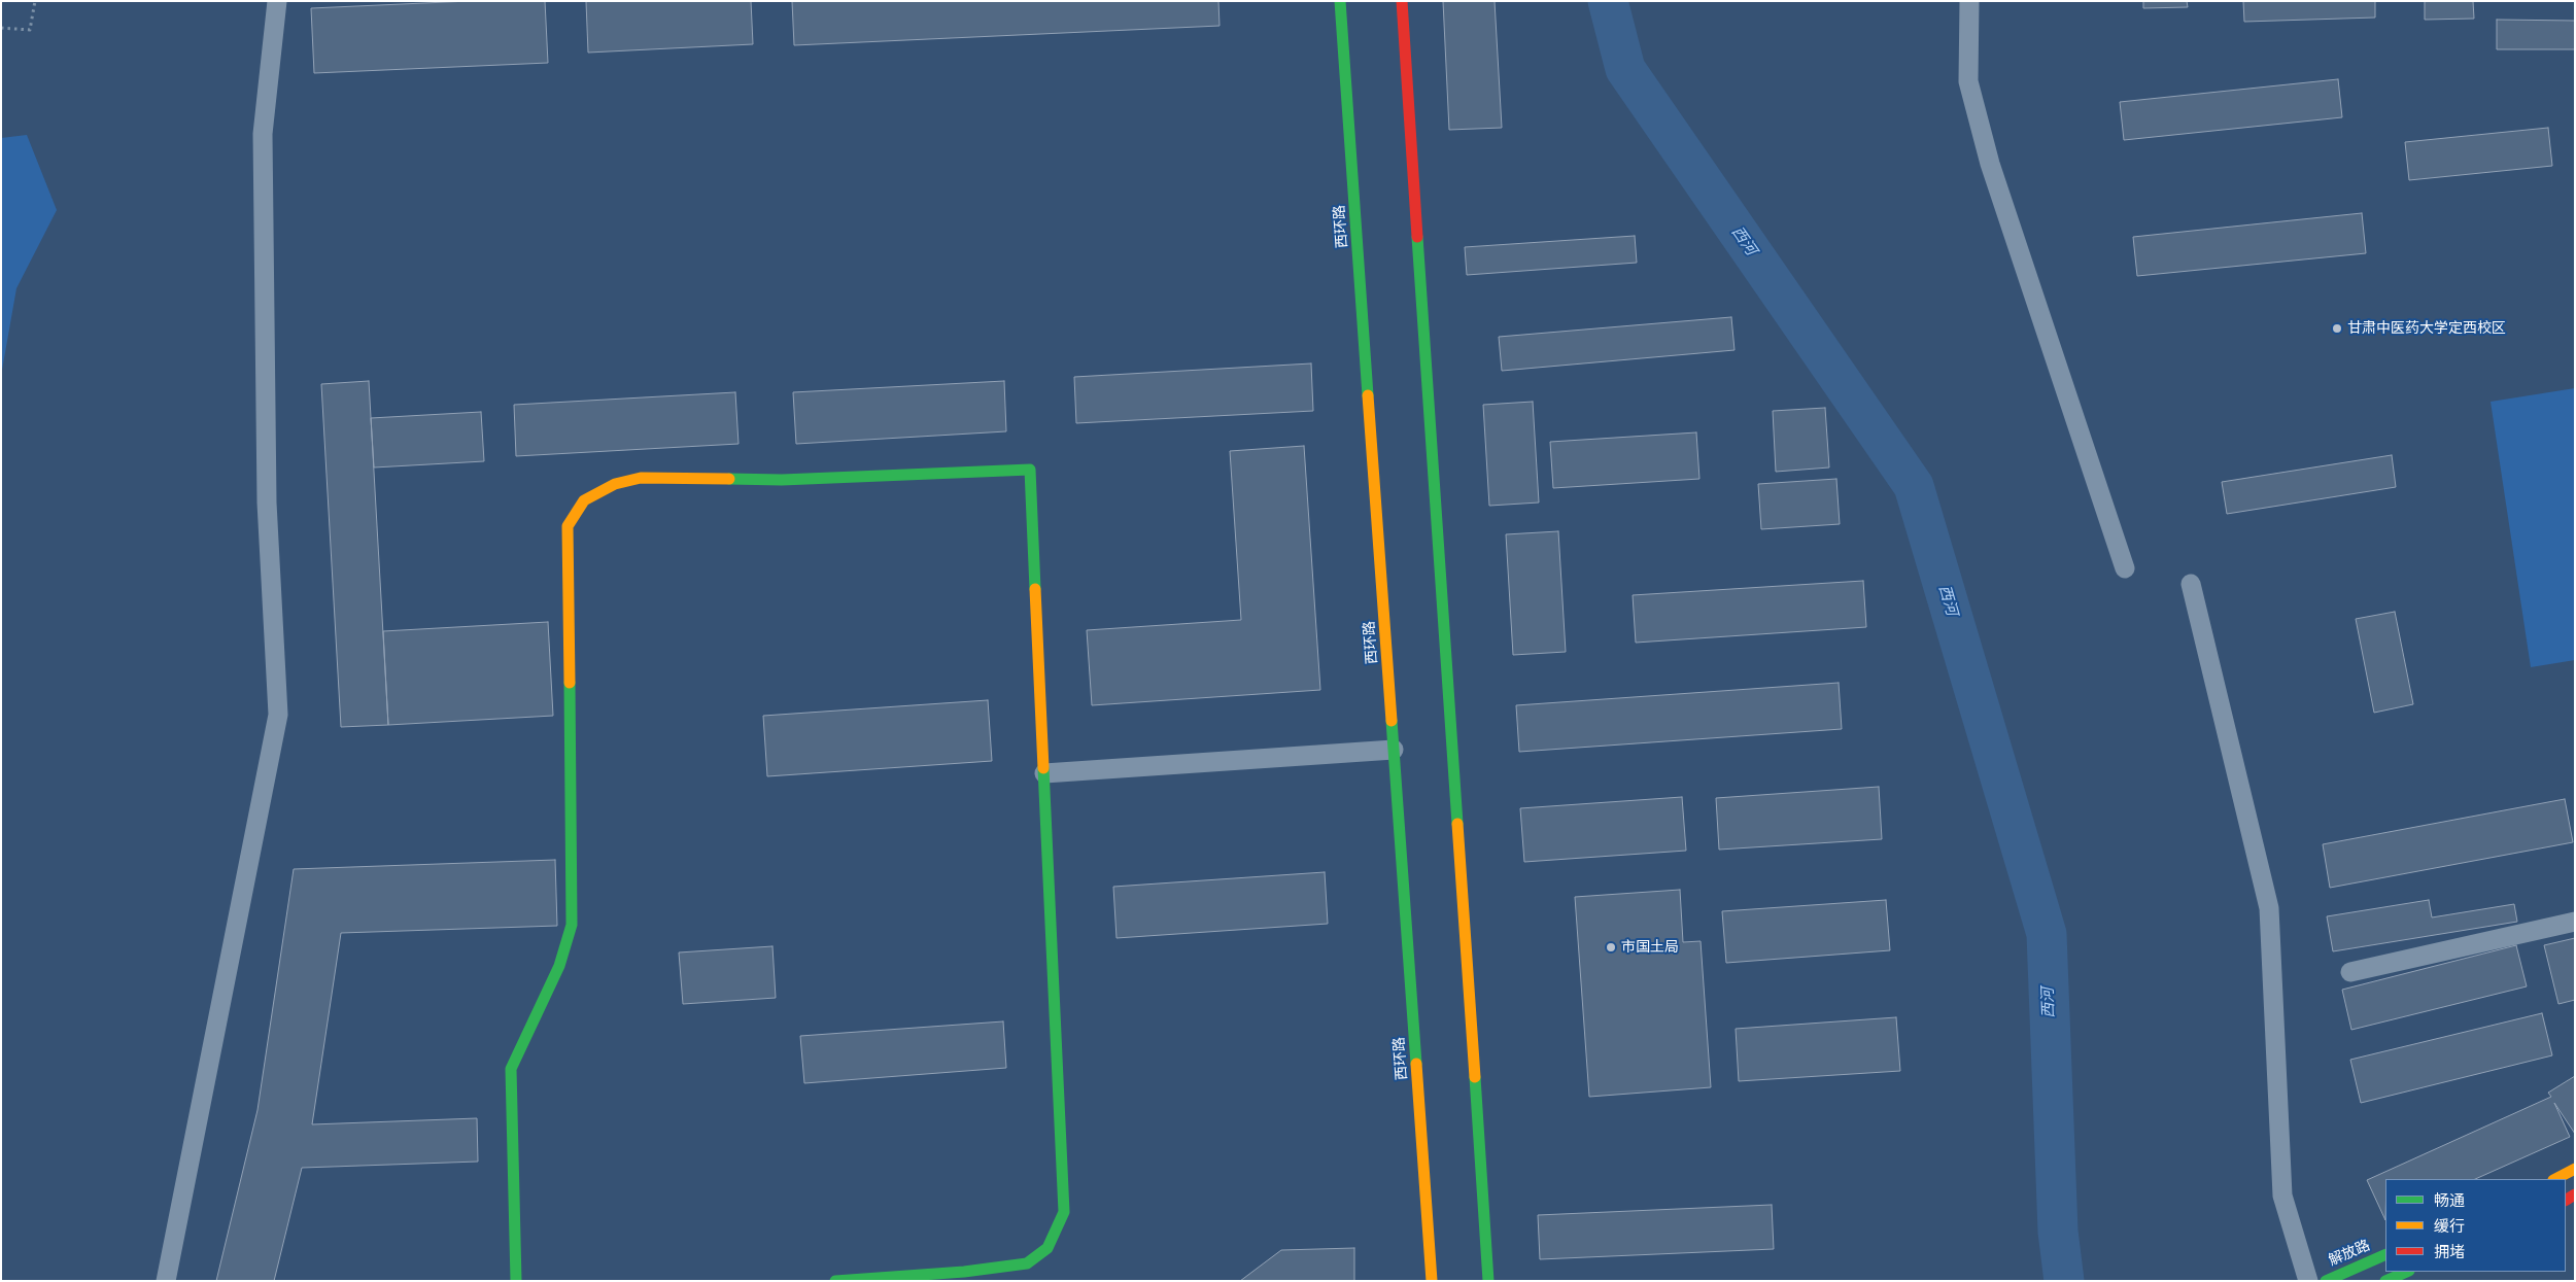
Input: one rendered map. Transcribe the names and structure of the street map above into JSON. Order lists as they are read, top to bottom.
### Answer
{
  "streets": {
    "main road": ["西环路", "解放路"]
  },
  "water": ["西河"],
  "places": ["甘肃中医药大学定西校区", "市国土局"],
  "legend": ["畅通", "缓行", "拥堵"]
}
